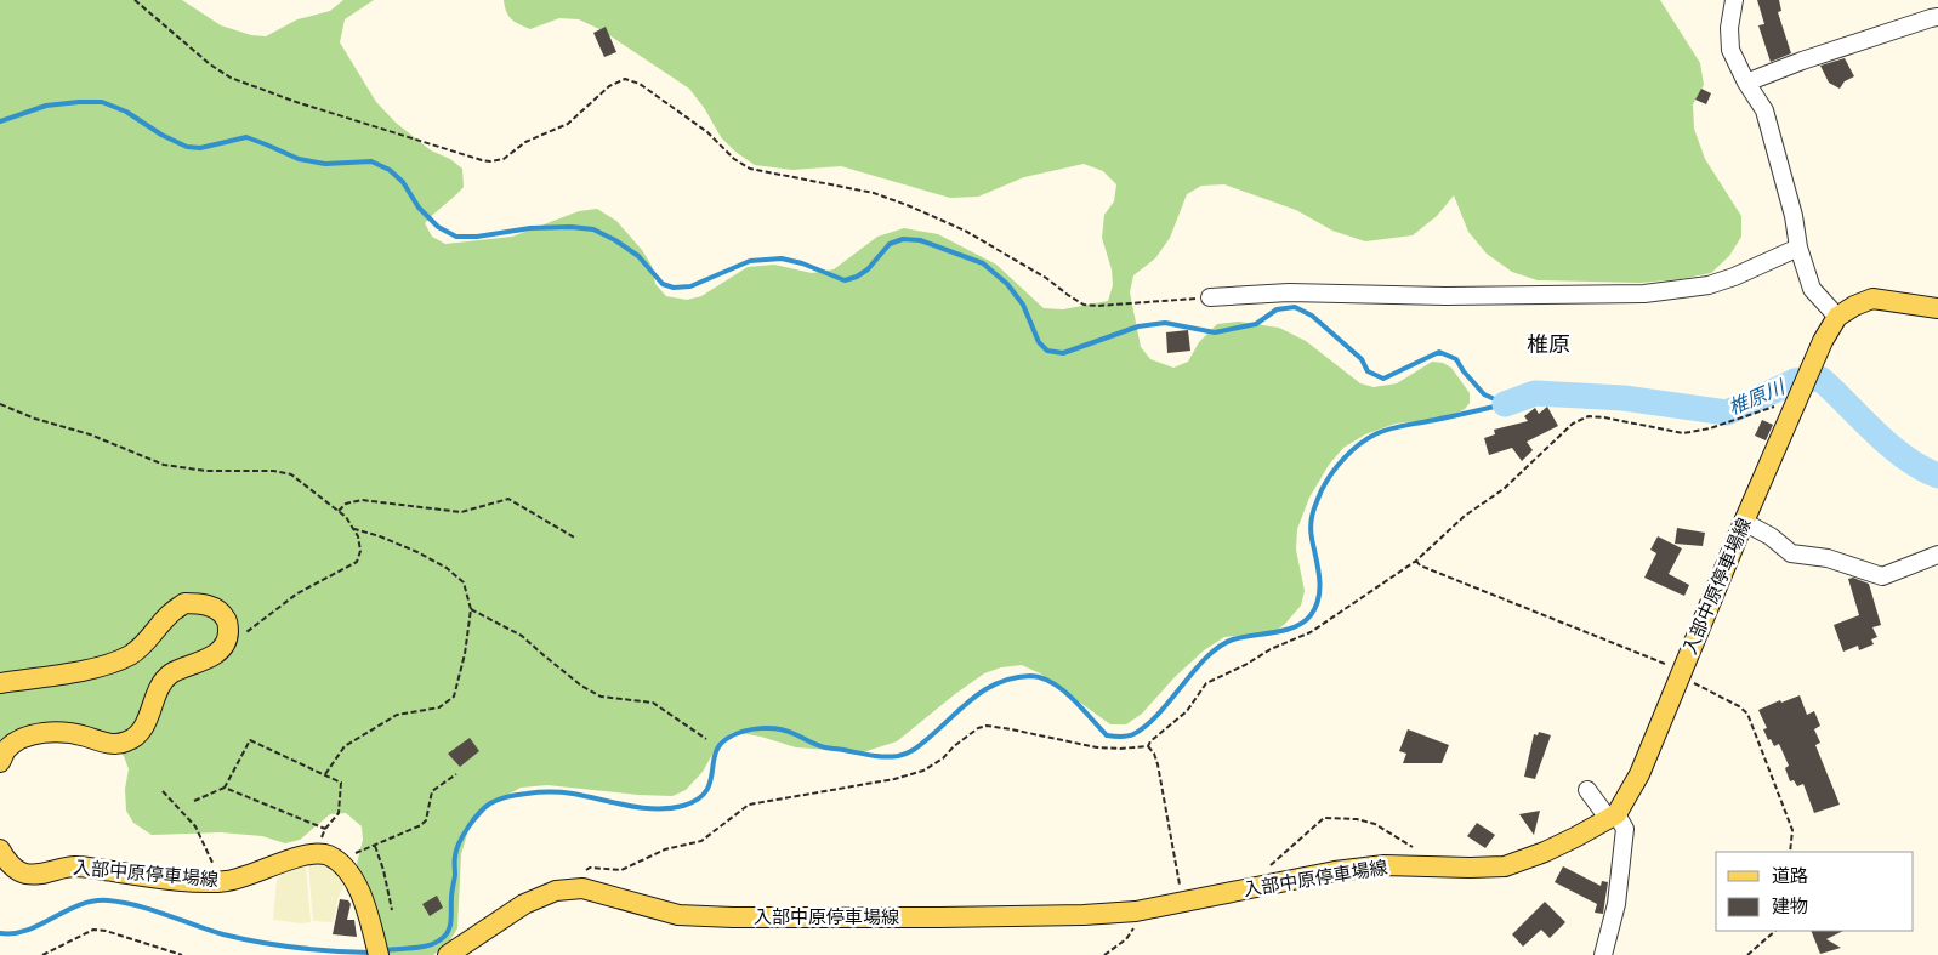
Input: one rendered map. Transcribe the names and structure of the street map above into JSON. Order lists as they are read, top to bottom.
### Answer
{
  "streets": {
    "main road": ["入部中原停車場線"]
  },
  "districts": ["椎原"],
  "water": ["椎原川"],
  "legend": ["道路", "建物"]
}
